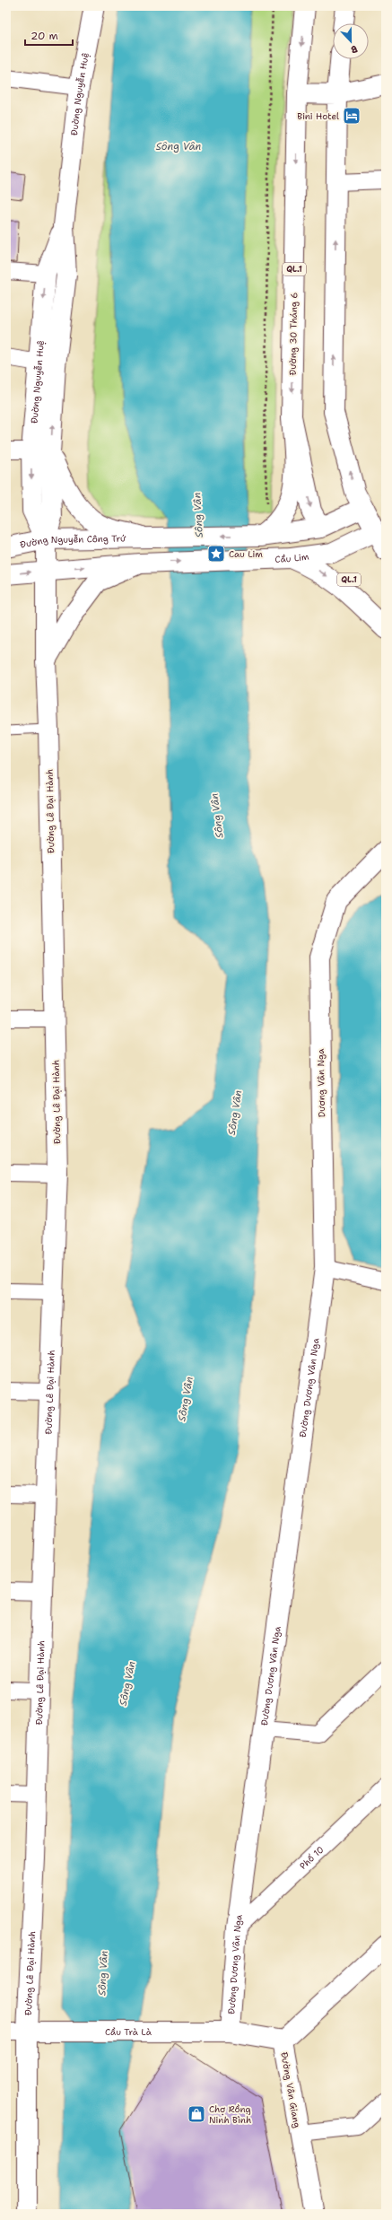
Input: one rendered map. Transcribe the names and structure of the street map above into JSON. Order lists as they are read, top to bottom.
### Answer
{
  "streets": {
    "main road": [
      "Đuờng Nguyễn Huệ",
      "QL.1",
      "Đường 30 Tháng 6",
      "Đường Nguyễn Công Trứ",
      "Cầu Lim",
      "Đường Lê Đại Hành",
      "Dương Vân Nga",
      "Đường Dương Vân Nga",
      "Cầu Trà Là",
      "Đường Vân Giang"
    ],
    "street": ["Phố 10"]
  },
  "crossings": [
    ["Đuờng Nguyễn Huệ", "Đường Nguyễn Công Trứ"],
    ["Đuờng Nguyễn Huệ", "Đường Lê Đại Hành"],
    ["QL.1", "Đường 30 Tháng 6"],
    ["QL.1", "Cầu Lim"],
    ["Đường Lê Đại Hành", "Cầu Trà Là"],
    ["Dương Vân Nga", "Đường Dương Vân Nga"],
    ["Đường Dương Vân Nga", "Phố 10"],
    ["Đường Dương Vân Nga", "Cầu Trà Là"]
  ],
  "water": ["Sông Vân"],
  "places": {
    "hotel": ["Bini Hotel"],
    "place": ["Cau Lim"],
    "shop": ["Chợ Rồng Ninh Bình"]
  },
  "scale_bar": "20 m",
  "north": "bottom"
}
